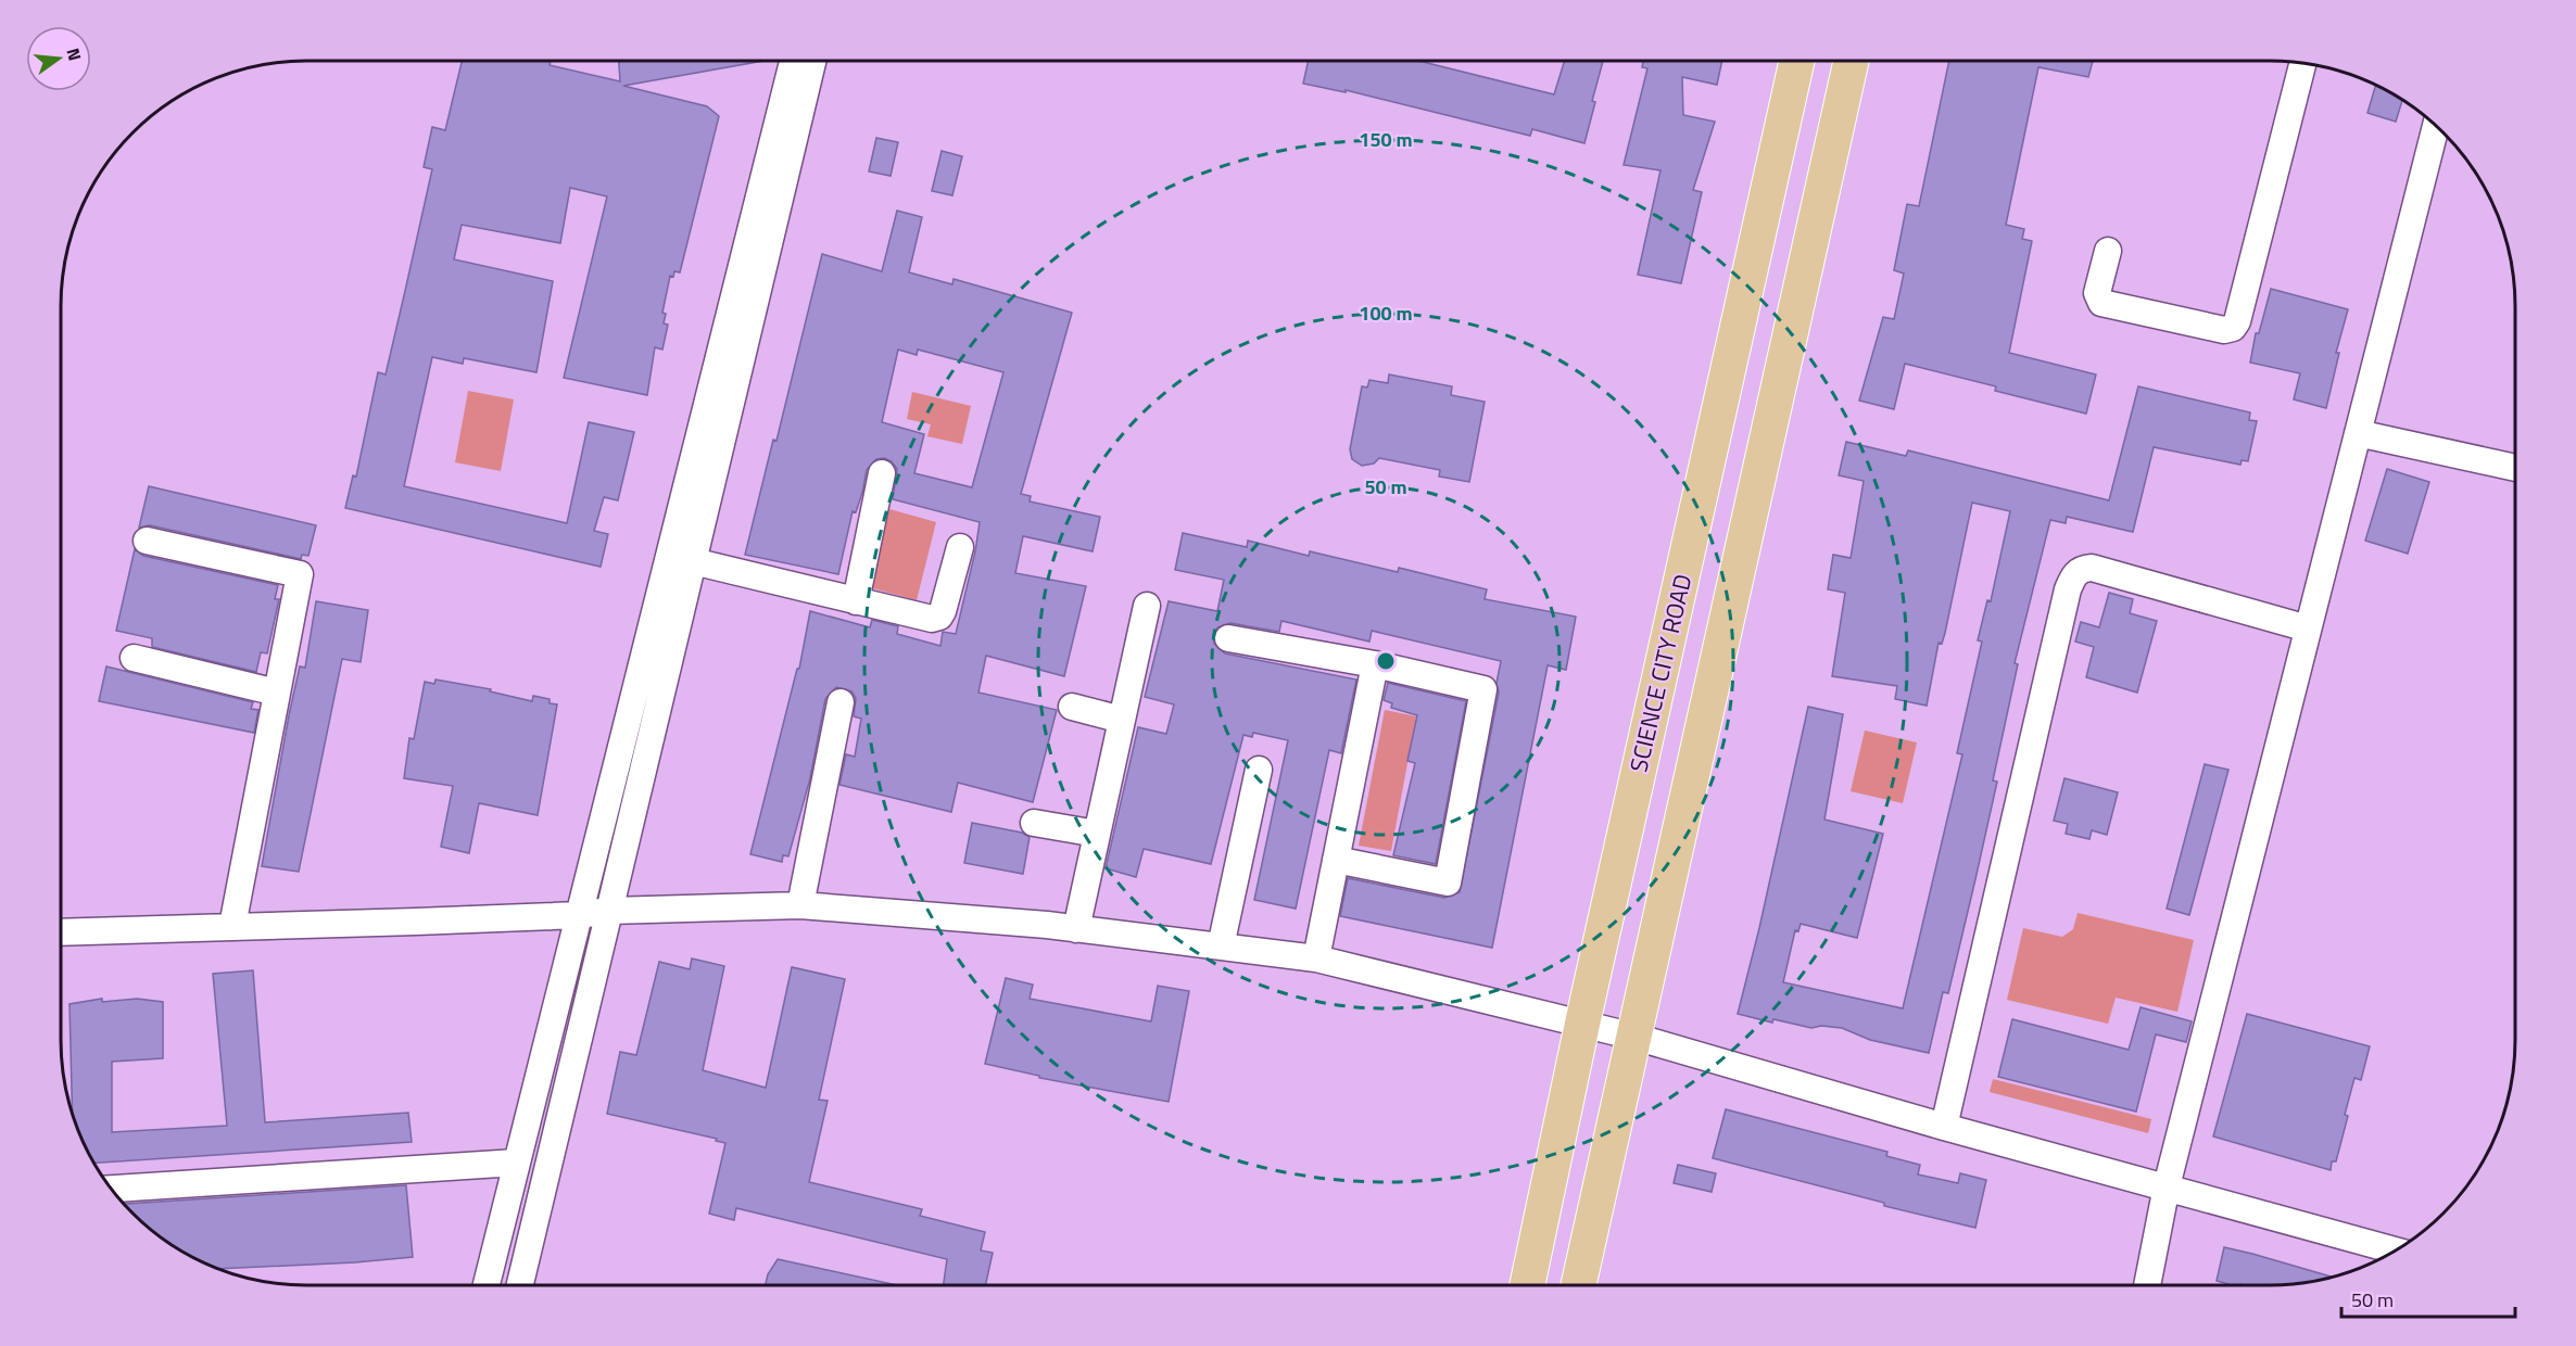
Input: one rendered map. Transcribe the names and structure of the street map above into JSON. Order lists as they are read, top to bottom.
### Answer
{
  "streets": {
    "main road": ["SCIENCE CITY ROAD"]
  },
  "scale_bar": "50 m",
  "north": "right",
  "rings": ["150 m", "100 m", "50 m"]
}
